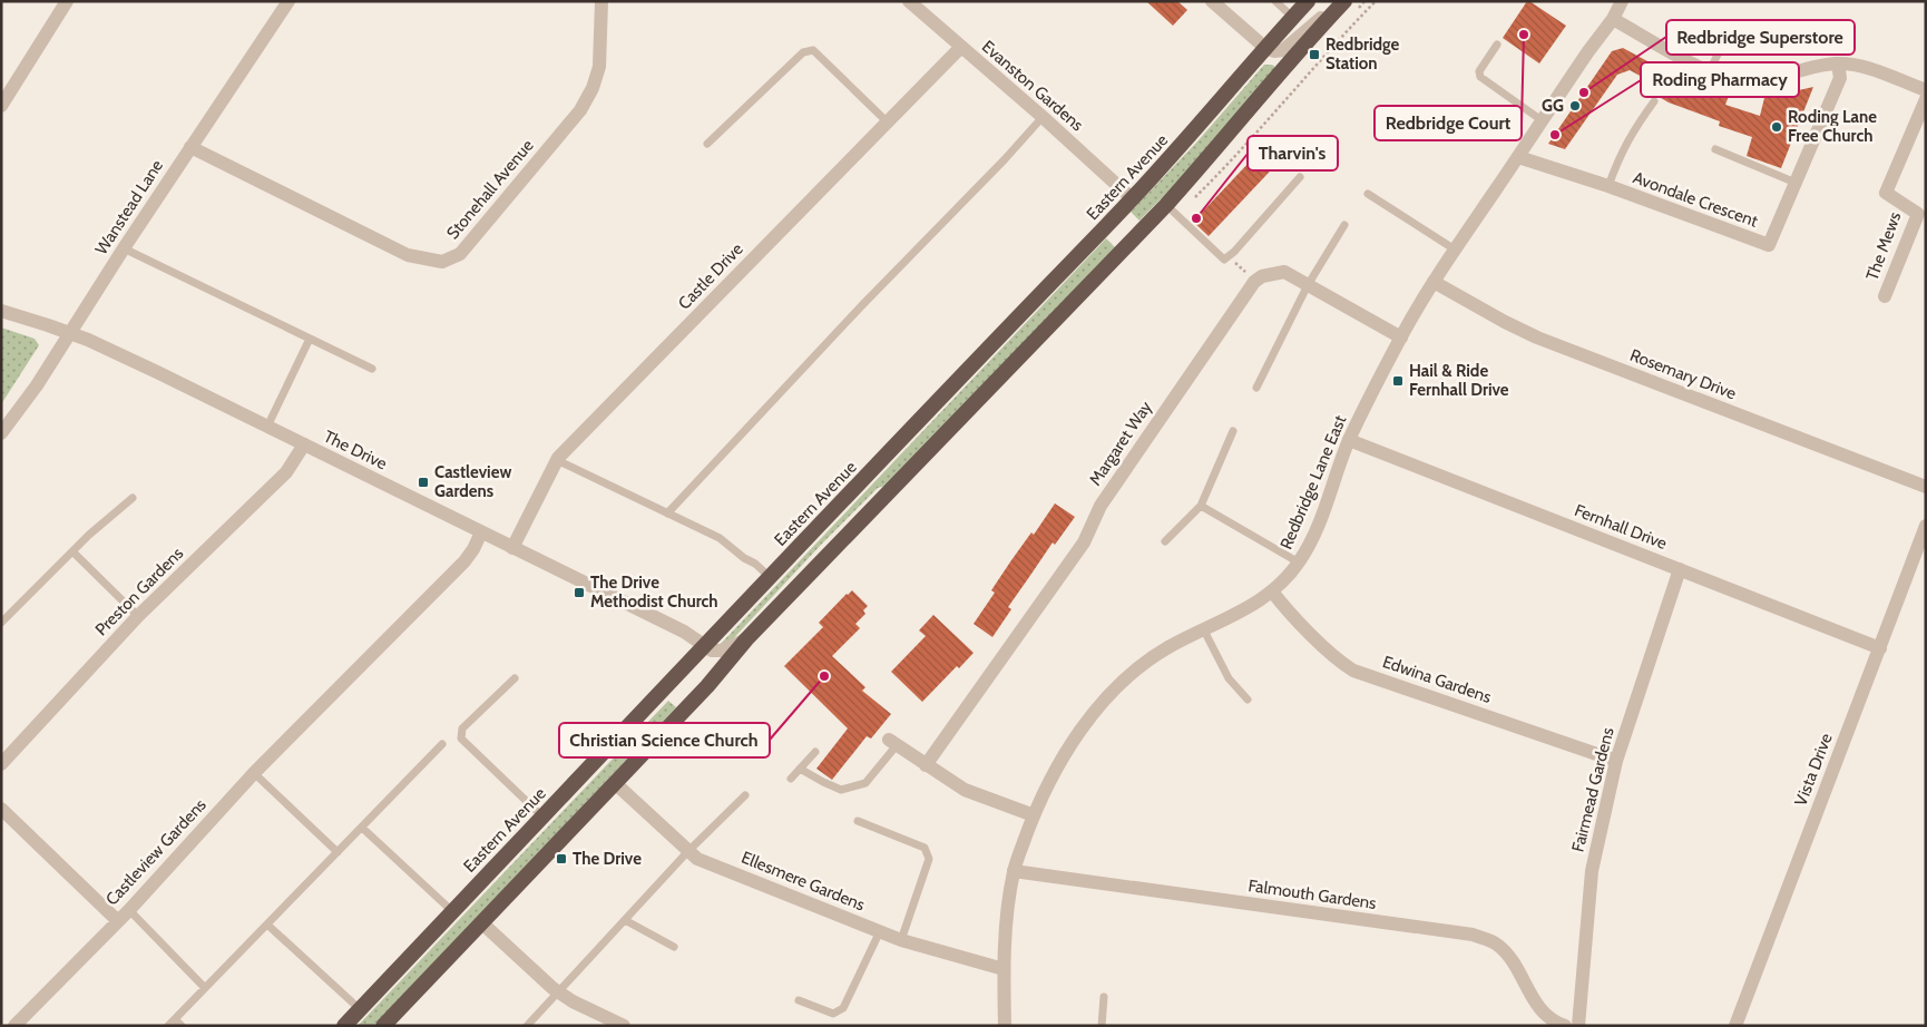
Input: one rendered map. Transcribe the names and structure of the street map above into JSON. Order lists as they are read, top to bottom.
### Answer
{
  "streets": {
    "highway": ["Eastern Avenue"],
    "street": [
      "Evanston Gardens",
      "Stonehall Avenue",
      "Avondale Crescent",
      "Wanstead Lane",
      "The Mews",
      "Castle Drive",
      "Rosemary Drive",
      "Margaret Way",
      "The Drive",
      "Redbridge Lane East",
      "Fernhall Drive",
      "Preston Gardens",
      "Edwina Gardens",
      "Vista Drive",
      "Fairmead Gardens",
      "Castleview Gardens",
      "Ellesmere Gardens",
      "Falmouth Gardens"
    ]
  },
  "crossings": [
    ["Evanston Gardens", "Eastern Avenue"],
    ["Evanston Gardens", "Castle Drive"],
    ["Eastern Avenue", "The Drive"],
    ["Stonehall Avenue", "Wanstead Lane"],
    ["Avondale Crescent", "Redbridge Lane East"],
    ["Wanstead Lane", "The Drive"],
    ["Castle Drive", "The Drive"],
    ["Rosemary Drive", "Redbridge Lane East"],
    ["The Drive", "Preston Gardens"],
    ["The Drive", "Castleview Gardens"],
    ["Redbridge Lane East", "Fernhall Drive"],
    ["Redbridge Lane East", "Edwina Gardens"],
    ["Redbridge Lane East", "Ellesmere Gardens"],
    ["Redbridge Lane East", "Falmouth Gardens"],
    ["Fernhall Drive", "Vista Drive"],
    ["Fernhall Drive", "Fairmead Gardens"],
    ["Edwina Gardens", "Fairmead Gardens"]
  ],
  "places": {
    "other": [
      "Redbridge Court",
      "Redbridge Superstore",
      "GG",
      "Roding Lane Free Church",
      "Roding Pharmacy",
      "Tharvin's",
      "Christian Science Church"
    ],
    "transit": [
      "Redbridge Station",
      "Hail & Ride Fernhall Drive",
      "Castleview Gardens",
      "The Drive Methodist Church",
      "The Drive"
    ]
  }
}
